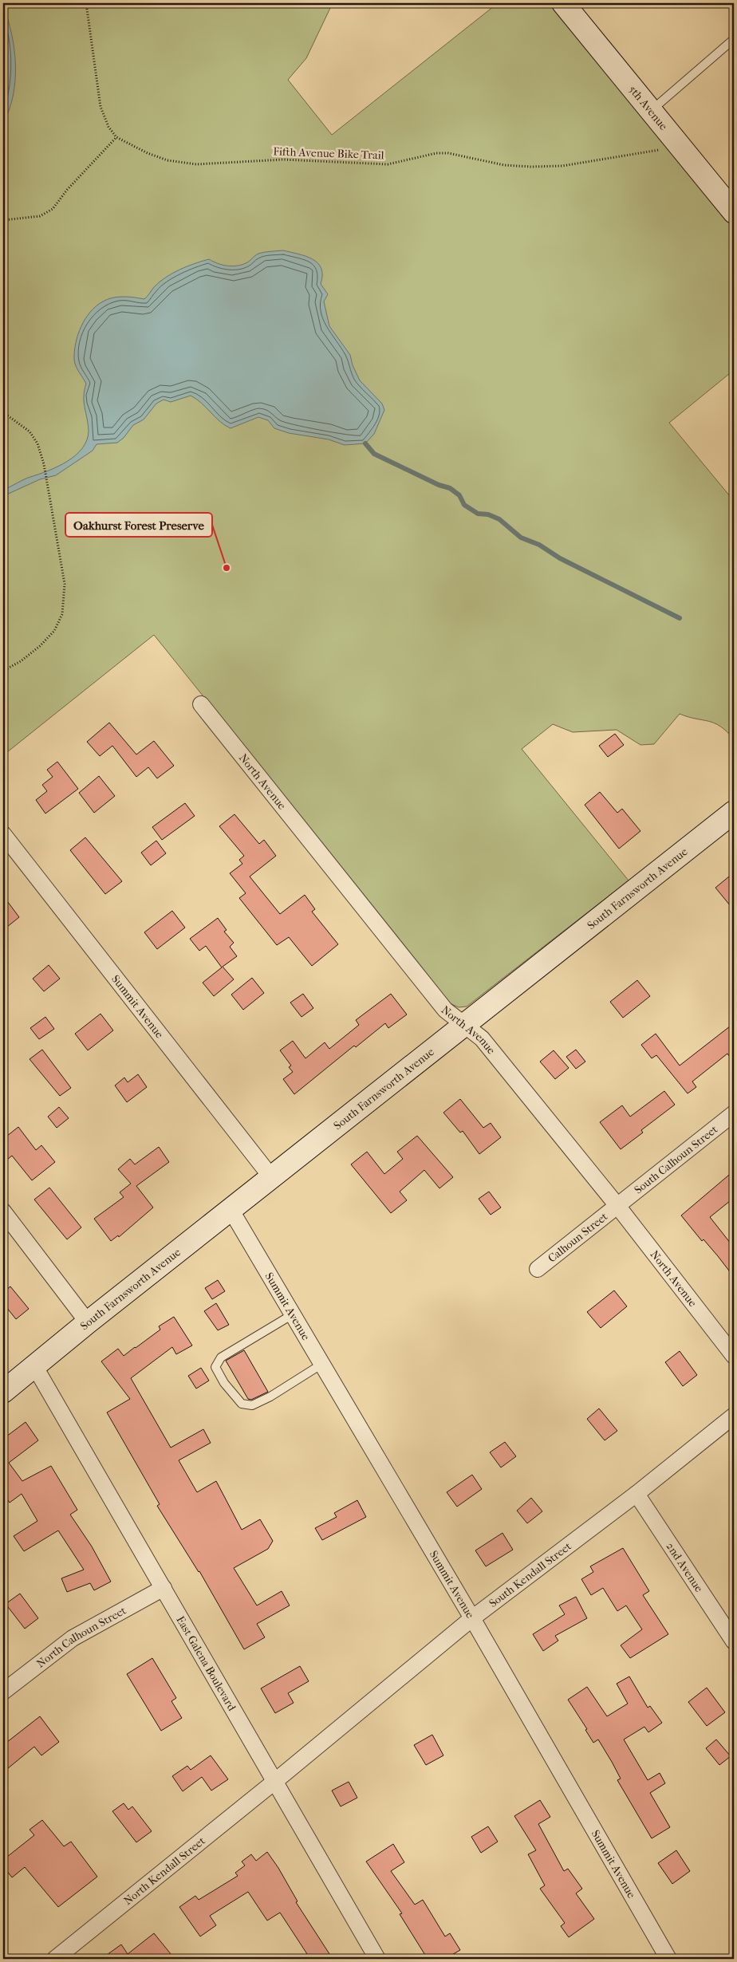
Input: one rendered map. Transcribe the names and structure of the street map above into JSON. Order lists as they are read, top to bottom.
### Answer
{
  "streets": {
    "street": [
      "5th Avenue",
      "North Avenue",
      "South Farnsworth Avenue",
      "Summit Avenue",
      "South Calhoun Street",
      "Calhoun Street",
      "2nd Avenue",
      "South Kendall Street",
      "North Calhoun Street",
      "East Galena Boulevard",
      "North Kendall Street"
    ],
    "path": ["Fifth Avenue Bike Trail"]
  },
  "crossings": [
    ["5th Avenue", "Fifth Avenue Bike Trail"],
    ["North Avenue", "South Farnsworth Avenue"],
    ["North Avenue", "South Calhoun Street"],
    ["North Avenue", "Calhoun Street"],
    ["South Farnsworth Avenue", "Summit Avenue"],
    ["South Farnsworth Avenue", "East Galena Boulevard"],
    ["Summit Avenue", "South Kendall Street"],
    ["South Calhoun Street", "Calhoun Street"],
    ["2nd Avenue", "South Kendall Street"],
    ["South Kendall Street", "East Galena Boulevard"],
    ["South Kendall Street", "North Kendall Street"],
    ["North Calhoun Street", "East Galena Boulevard"],
    ["East Galena Boulevard", "North Kendall Street"]
  ],
  "places": ["Oakhurst Forest Preserve"]
}
